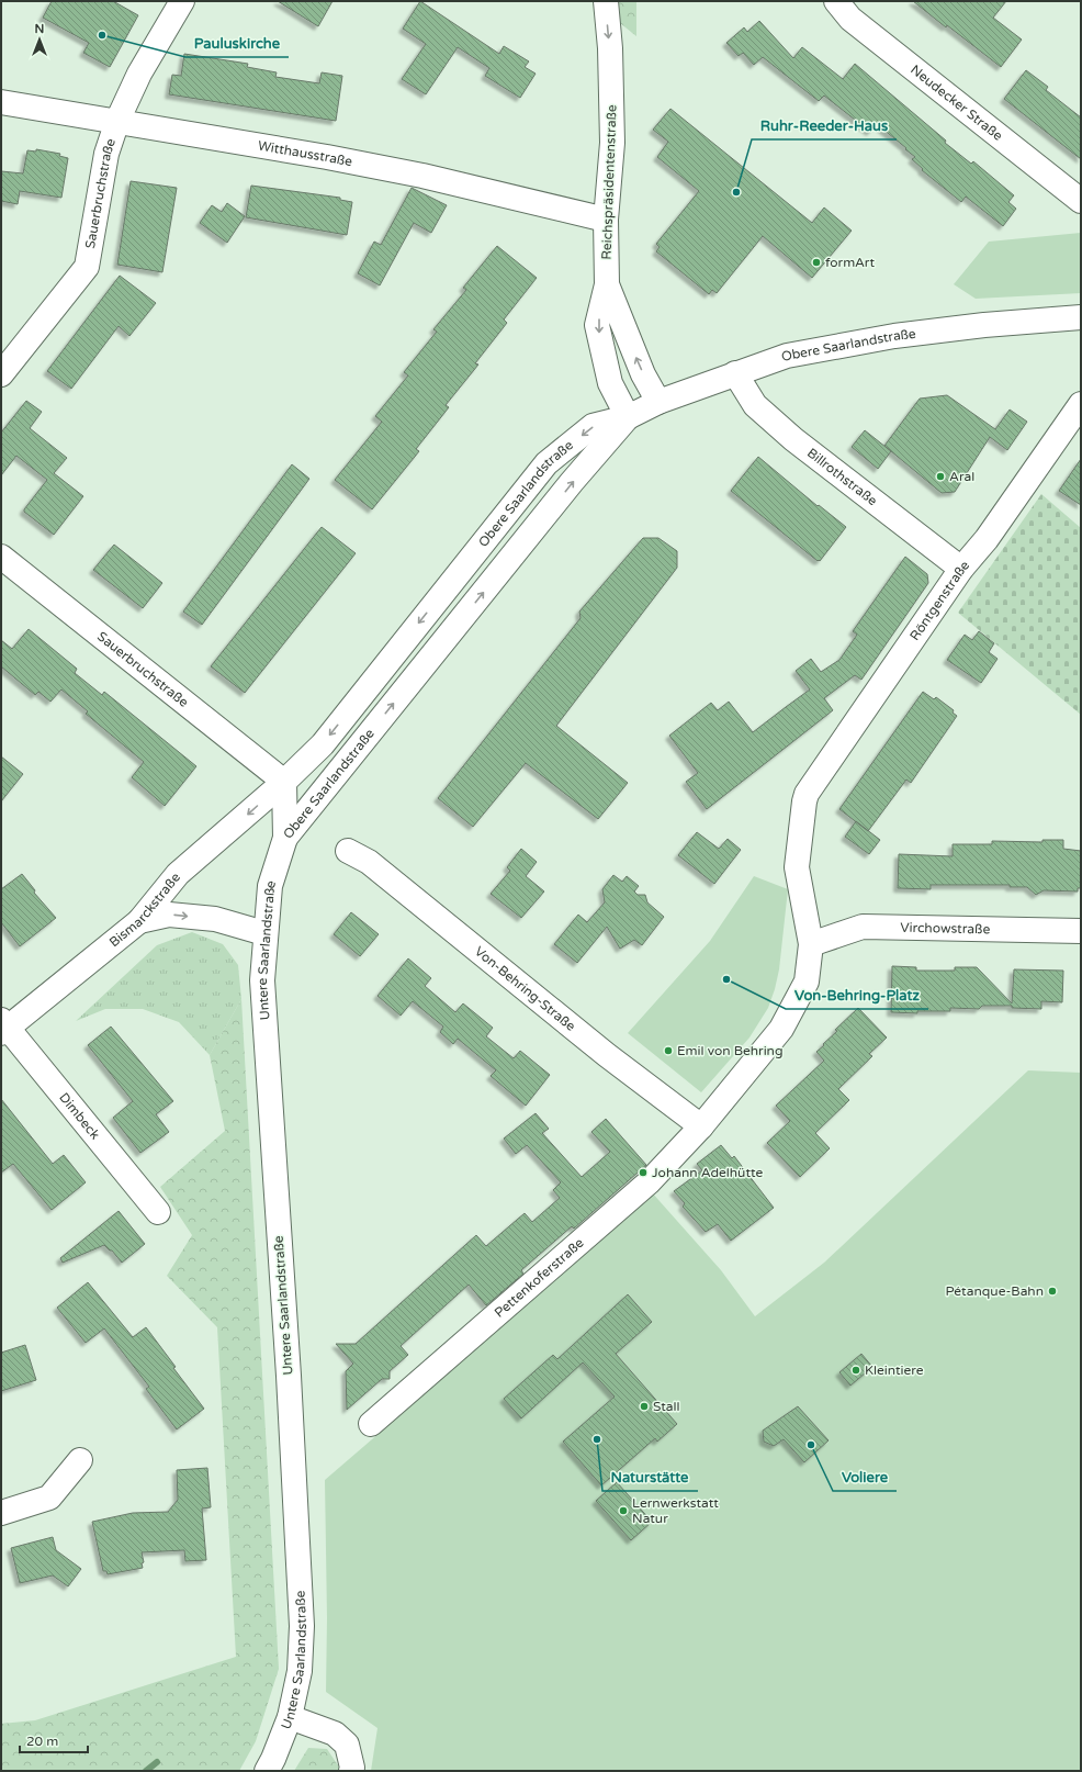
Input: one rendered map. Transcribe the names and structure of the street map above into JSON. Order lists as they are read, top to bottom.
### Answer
{
  "streets": {
    "street": [
      "Neudecker Straße",
      "Witthausstraße",
      "Reichspräsidentenstraße",
      "Sauerbruchstraße",
      "Obere Saarlandstraße",
      "Billrothstraße",
      "Röntgenstraße",
      "Bismarckstraße",
      "Virchowstraße",
      "Untere Saarlandstraße",
      "Von-Behring-Straße",
      "Dimbeck",
      "Pettenkoferstraße"
    ]
  },
  "crossings": [
    ["Witthausstraße", "Reichspräsidentenstraße"],
    ["Witthausstraße", "Sauerbruchstraße"],
    ["Reichspräsidentenstraße", "Obere Saarlandstraße"],
    ["Sauerbruchstraße", "Obere Saarlandstraße"],
    ["Sauerbruchstraße", "Bismarckstraße"],
    ["Obere Saarlandstraße", "Billrothstraße"],
    ["Obere Saarlandstraße", "Bismarckstraße"],
    ["Obere Saarlandstraße", "Untere Saarlandstraße"],
    ["Billrothstraße", "Röntgenstraße"],
    ["Röntgenstraße", "Pettenkoferstraße"],
    ["Bismarckstraße", "Dimbeck"],
    ["Virchowstraße", "Pettenkoferstraße"],
    ["Von-Behring-Straße", "Pettenkoferstraße"]
  ],
  "one_way": ["Bismarckstraße"],
  "places": [
    "Pauluskirche",
    "Ruhr-Reeder-Haus",
    "formArt",
    "Aral",
    "Von-Behring-Platz",
    "Emil von Behring",
    "Johann Adelhütte",
    "Pétanque-Bahn",
    "Kleintiere",
    "Stall",
    "Naturstätte",
    "Voliere",
    "Lernwerkstatt Natur"
  ],
  "scale_bar": "20 m",
  "north": "top"
}
